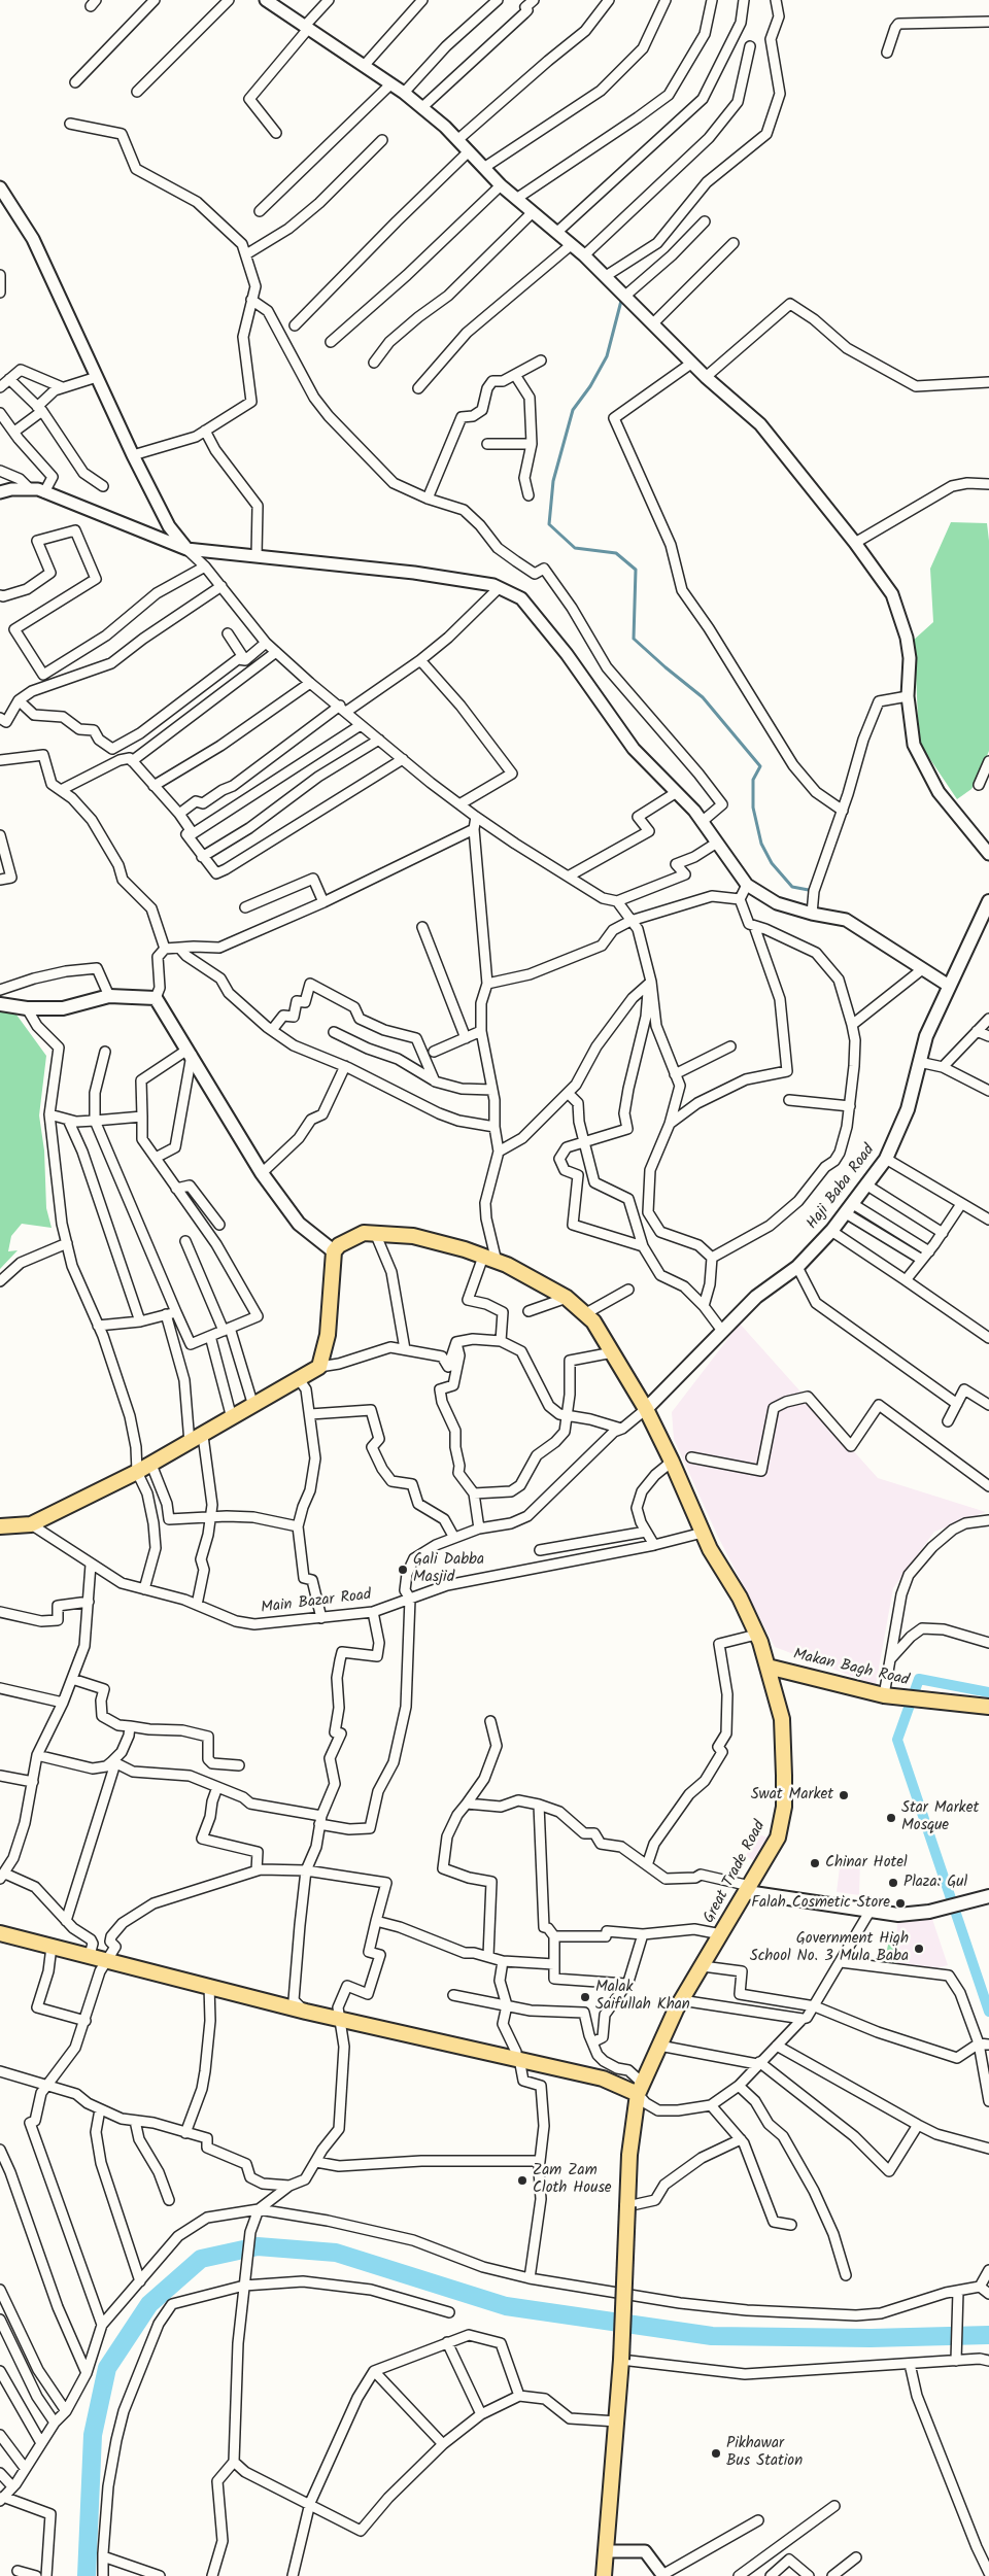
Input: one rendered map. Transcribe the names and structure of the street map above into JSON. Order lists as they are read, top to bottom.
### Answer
{
  "streets": {
    "main road": ["Haji Baba Road", "Makan Bagh Road", "Great Trade Road"],
    "street": ["Main Bazar Road"]
  },
  "crossings": [
    ["Haji Baba Road", "Great Trade Road"],
    ["Main Bazar Road", "Great Trade Road"],
    ["Makan Bagh Road", "Great Trade Road"]
  ],
  "places": [
    "Gali Dabba Masjid",
    "Swat Market",
    "Star Market Mosque",
    "Chinar Hotel",
    "Plaza: Gul",
    "Falah Cosmetic Store",
    "Government High School No. 3 Mula Baba",
    "Malak Saifullah Khan",
    "Zam Zam Cloth House",
    "Pikhawar Bus Station"
  ]
}
